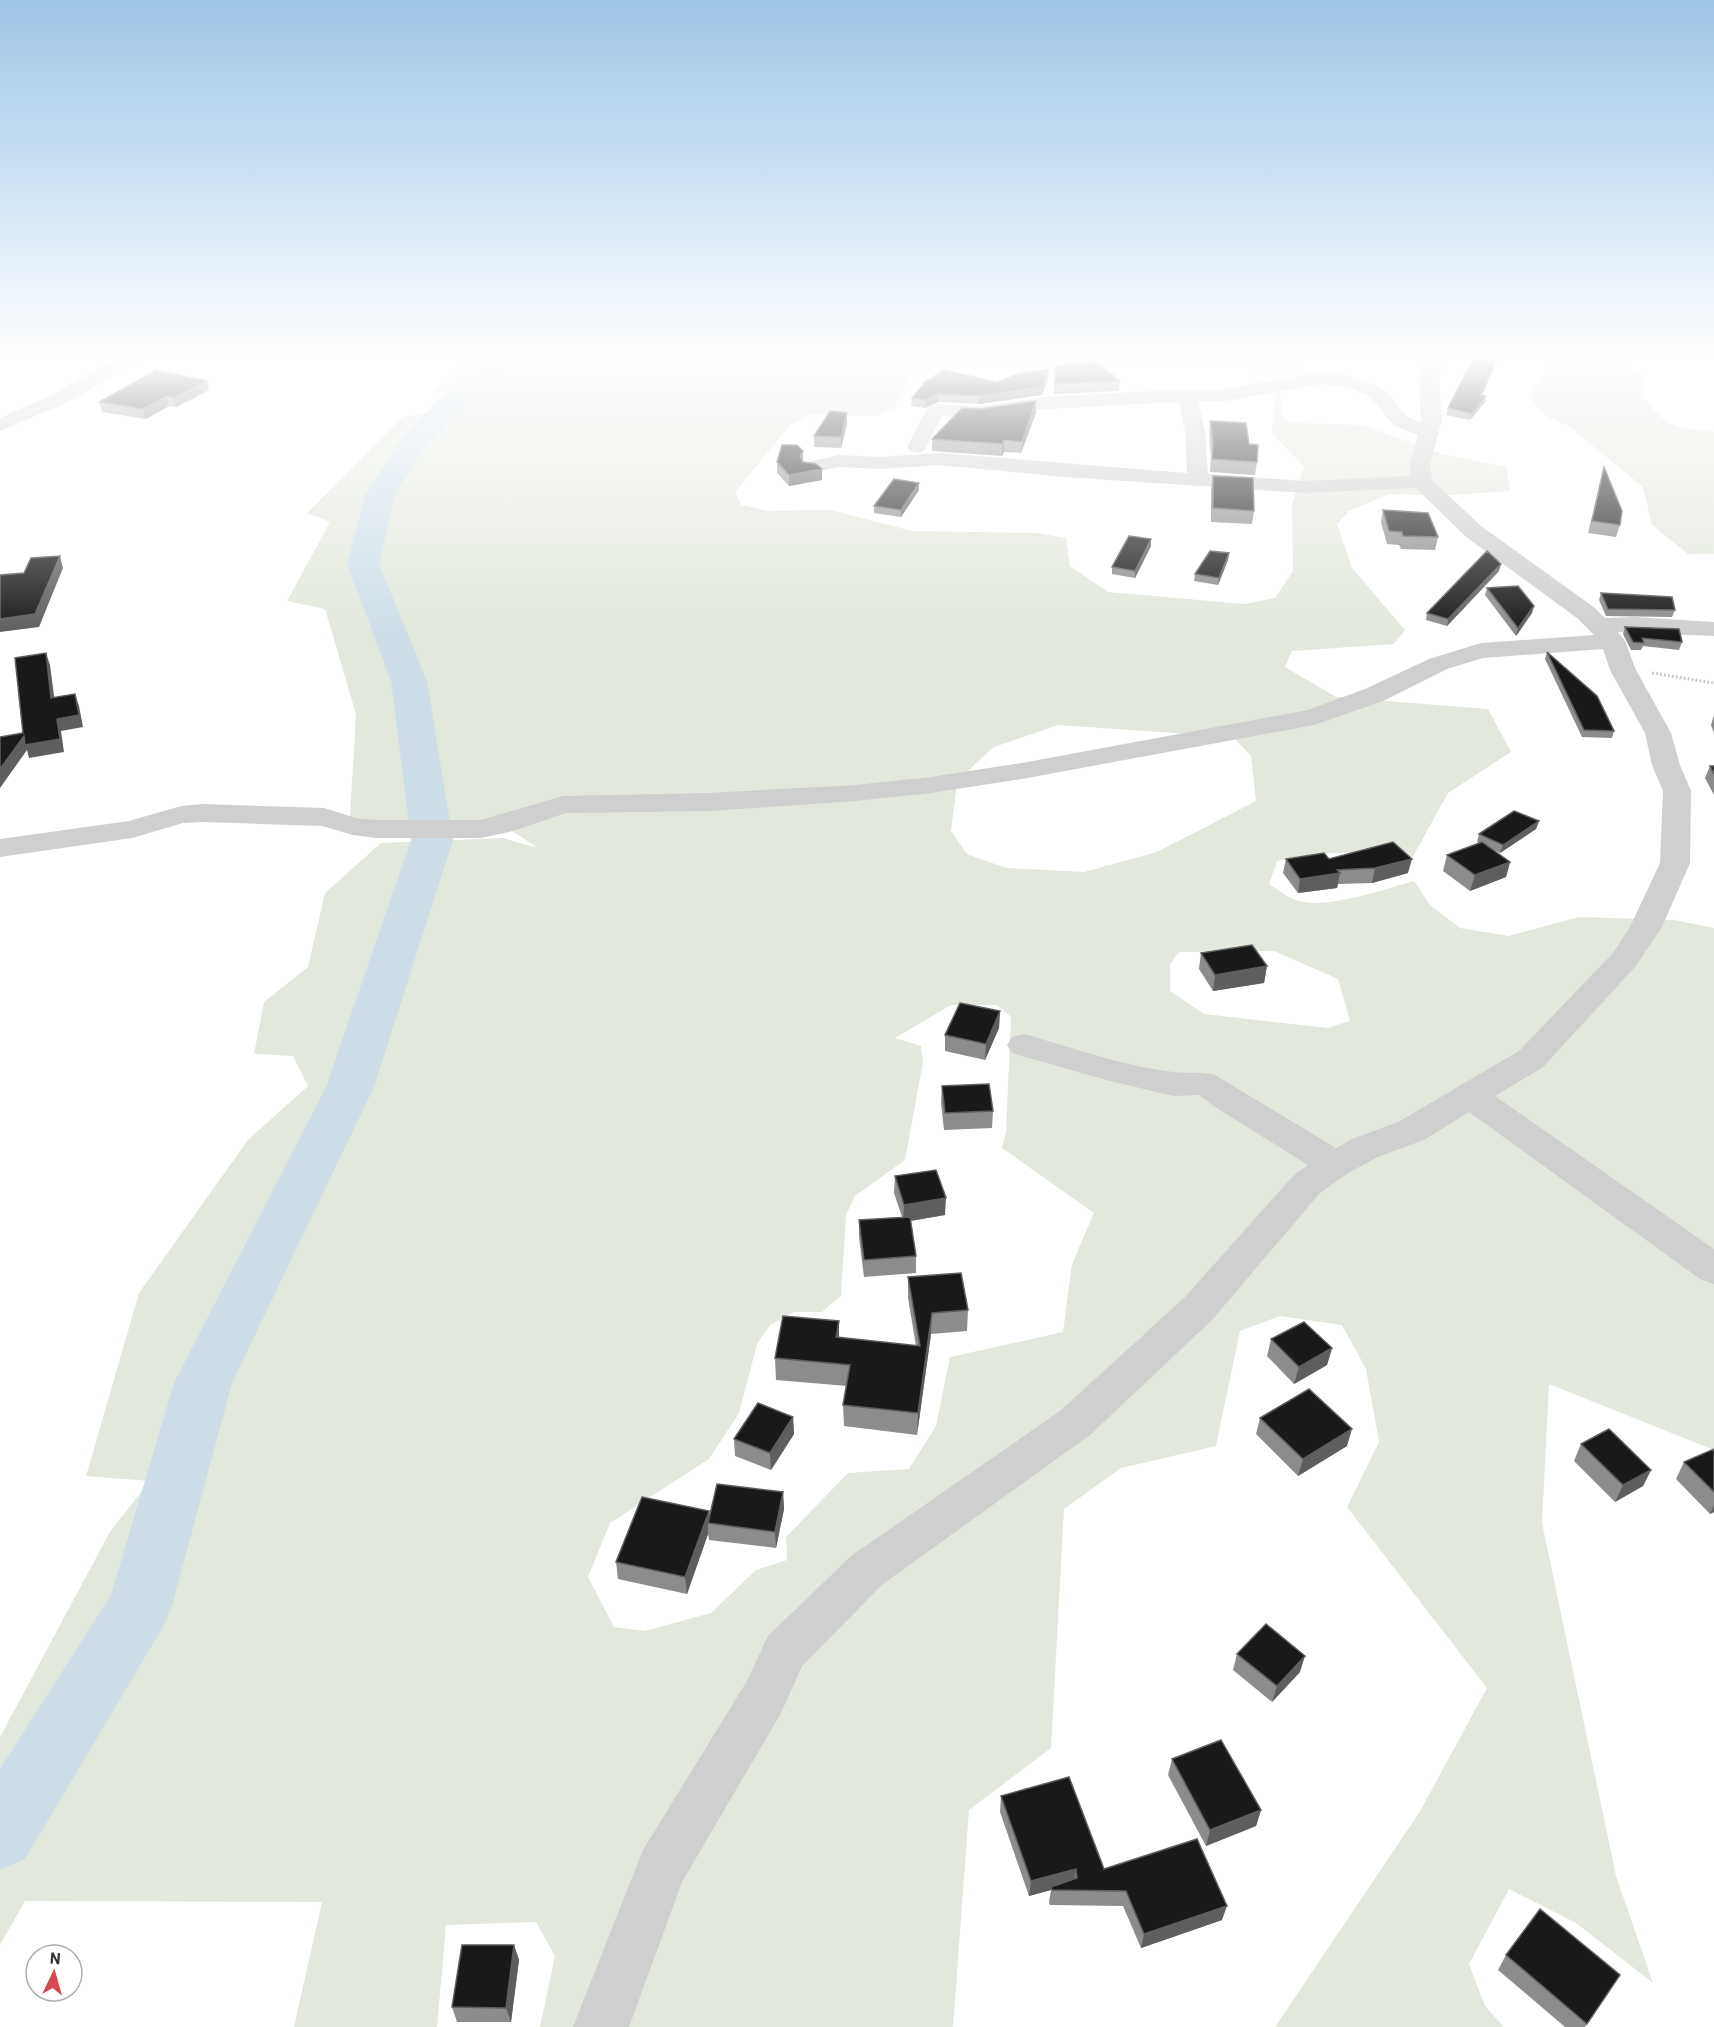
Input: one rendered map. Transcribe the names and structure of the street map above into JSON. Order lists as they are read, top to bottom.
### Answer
{
  "north": "top"
}
